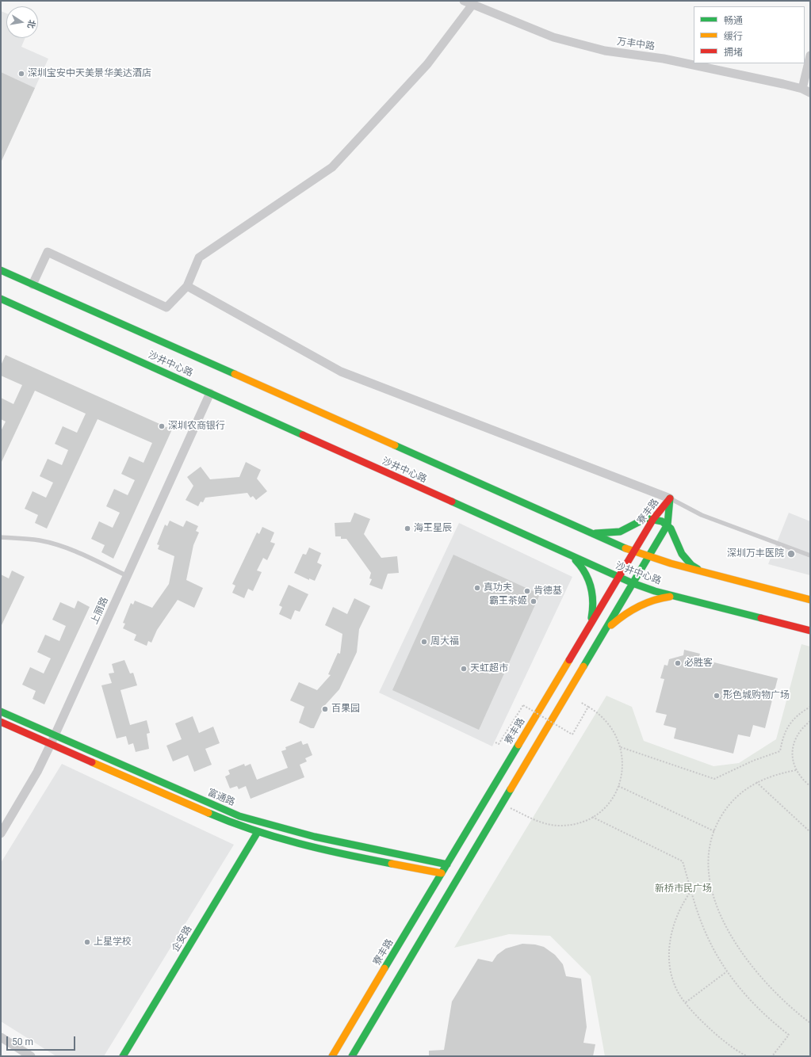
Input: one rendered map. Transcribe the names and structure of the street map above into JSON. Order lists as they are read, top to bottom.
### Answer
{
  "streets": {
    "street": [
      "万丰中路",
      "沙井中心路",
      "寮丰路",
      "上丽路",
      "富通路",
      "企安路"
    ]
  },
  "crossings": [
    ["沙井中心路", "寮丰路"],
    ["沙井中心路", "上丽路"],
    ["寮丰路", "富通路"],
    ["上丽路", "富通路"],
    ["富通路", "企安路"]
  ],
  "parks": ["新桥市民广场"],
  "places": [
    "深圳宝安中天美景华美达酒店",
    "深圳农商银行",
    "海王星辰",
    "深圳万丰医院",
    "真功夫",
    "肯德基",
    "霸王茶姬",
    "周大福",
    "必胜客",
    "天虹超市",
    "形色城购物广场",
    "百果园",
    "上星学校"
  ],
  "legend": ["畅通", "缓行", "拥堵"],
  "scale_bar": "50 m",
  "north": "right"
}
